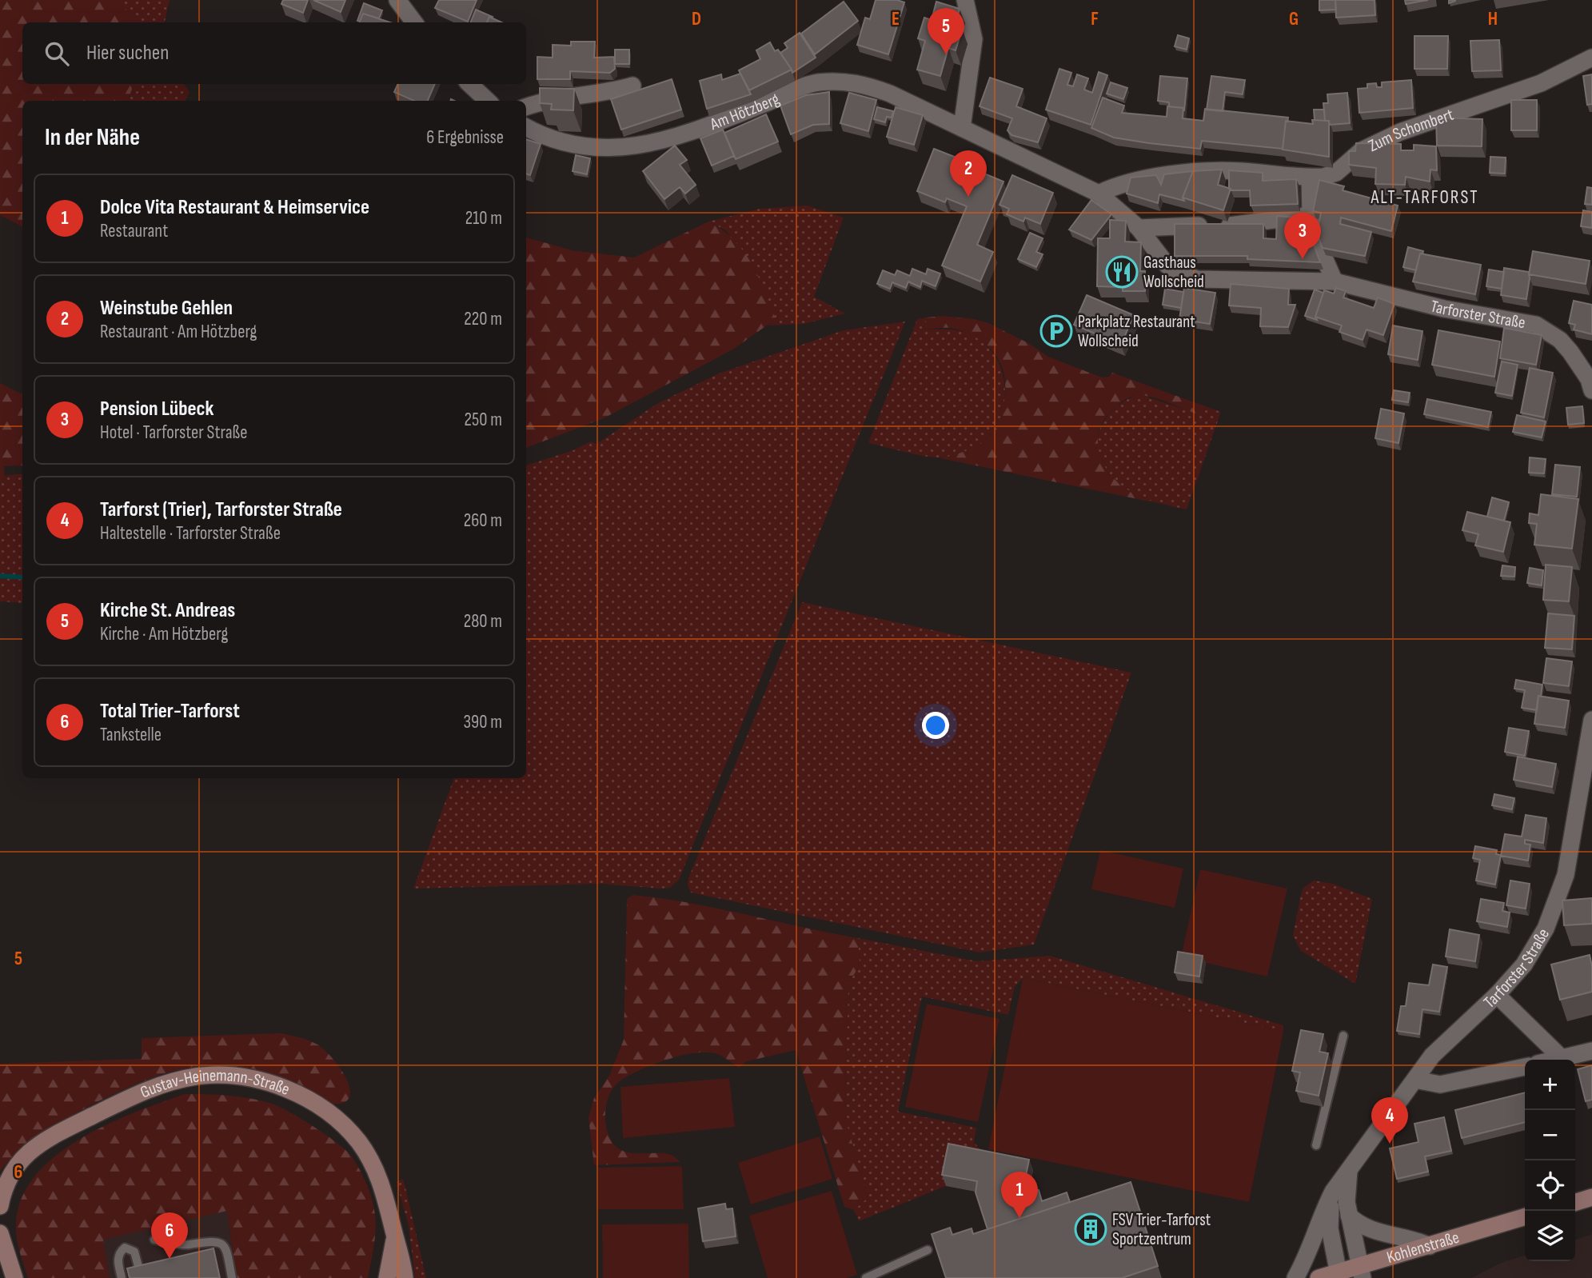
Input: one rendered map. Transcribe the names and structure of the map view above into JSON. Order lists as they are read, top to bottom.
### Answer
{
  "streets": {
    "main road": ["Gustav-Heinemann-Straße", "Kohlenstraße"],
    "street": ["Am Hötzberg", "Zum Schombert", "Tarforster Straße"]
  },
  "crossings": [
    ["Am Hötzberg", "Zum Schombert"],
    ["Am Hötzberg", "Tarforster Straße"],
    ["Zum Schombert", "Tarforster Straße"]
  ],
  "districts": ["ALT-TARFORST"],
  "places": {
    "restaurant": ["Gasthaus Wollscheid"],
    "parking": ["Parkplatz Restaurant Wollscheid"],
    "building": ["FSV Trier-Tarforst Sportzentrum"]
  },
  "page": {
    "pins": [
      "5",
      "2",
      "3",
      "4",
      "1",
      "6"
    ],
    "search": "Hier suchen",
    "heading": ["In der Nähe", "6 Ergebnisse"],
    "list": [
      {
        "mark": "1",
        "name": "Dolce Vita Restaurant & Heimservice",
        "note": "Restaurant",
        "value": "210 m"
      },
      {
        "mark": "2",
        "name": "Weinstube Gehlen",
        "note": "Restaurant · Am Hötzberg",
        "value": "220 m"
      },
      {
        "mark": "3",
        "name": "Pension Lübeck",
        "note": "Hotel · Tarforster Straße",
        "value": "250 m"
      },
      {
        "mark": "4",
        "name": "Tarforst (Trier), Tarforster Straße",
        "note": "Haltestelle · Tarforster Straße",
        "value": "260 m"
      },
      {
        "mark": "5",
        "name": "Kirche St. Andreas",
        "note": "Kirche · Am Hötzberg",
        "value": "280 m"
      },
      {
        "mark": "6",
        "name": "Total Trier-Tarforst",
        "note": "Tankstelle",
        "value": "390 m"
      }
    ],
    "map_buttons": ["+", "−"]
  },
  "grid": {
    "columns": [
      "D",
      "E",
      "F",
      "G",
      "H"
    ],
    "rows": ["5", "6"]
  }
}
